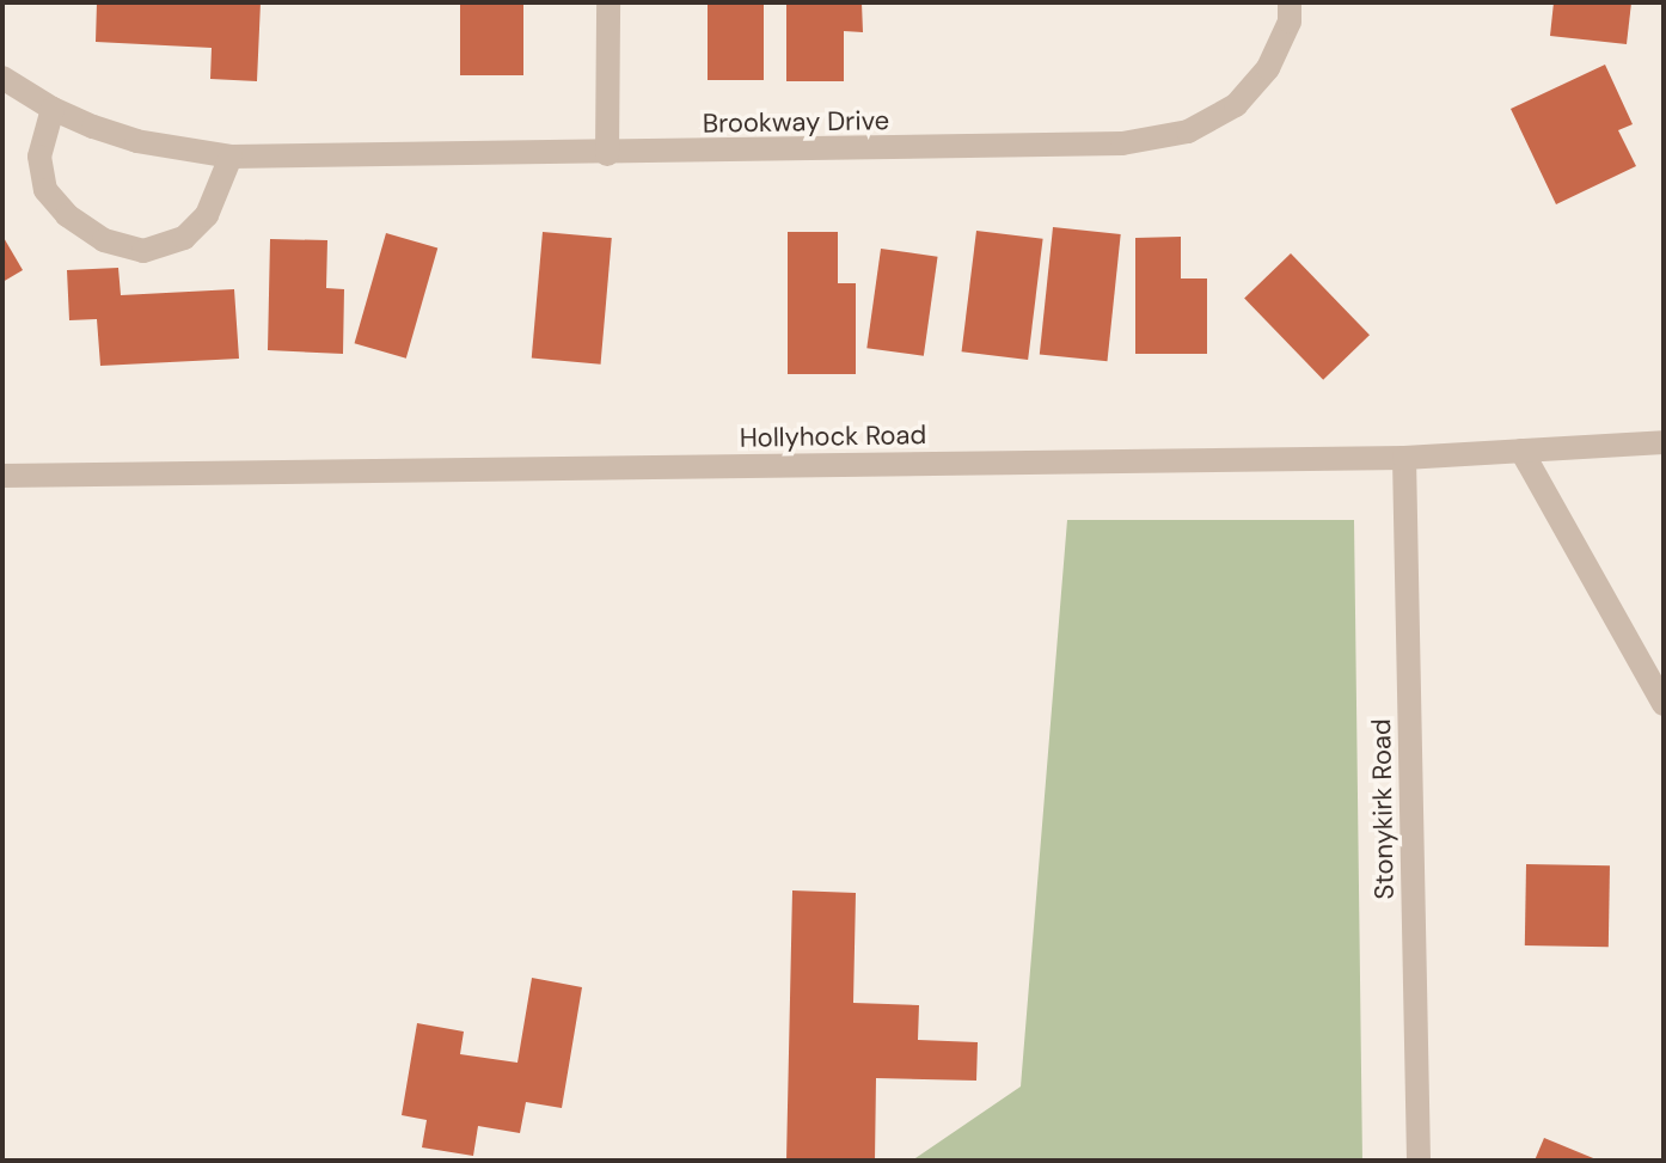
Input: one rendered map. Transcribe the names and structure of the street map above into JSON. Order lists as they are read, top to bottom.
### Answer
{
  "streets": {
    "street": ["Brookway Drive", "Hollyhock Road", "Stonykirk Road"]
  },
  "crossings": [
    ["Hollyhock Road", "Stonykirk Road"]
  ]
}
